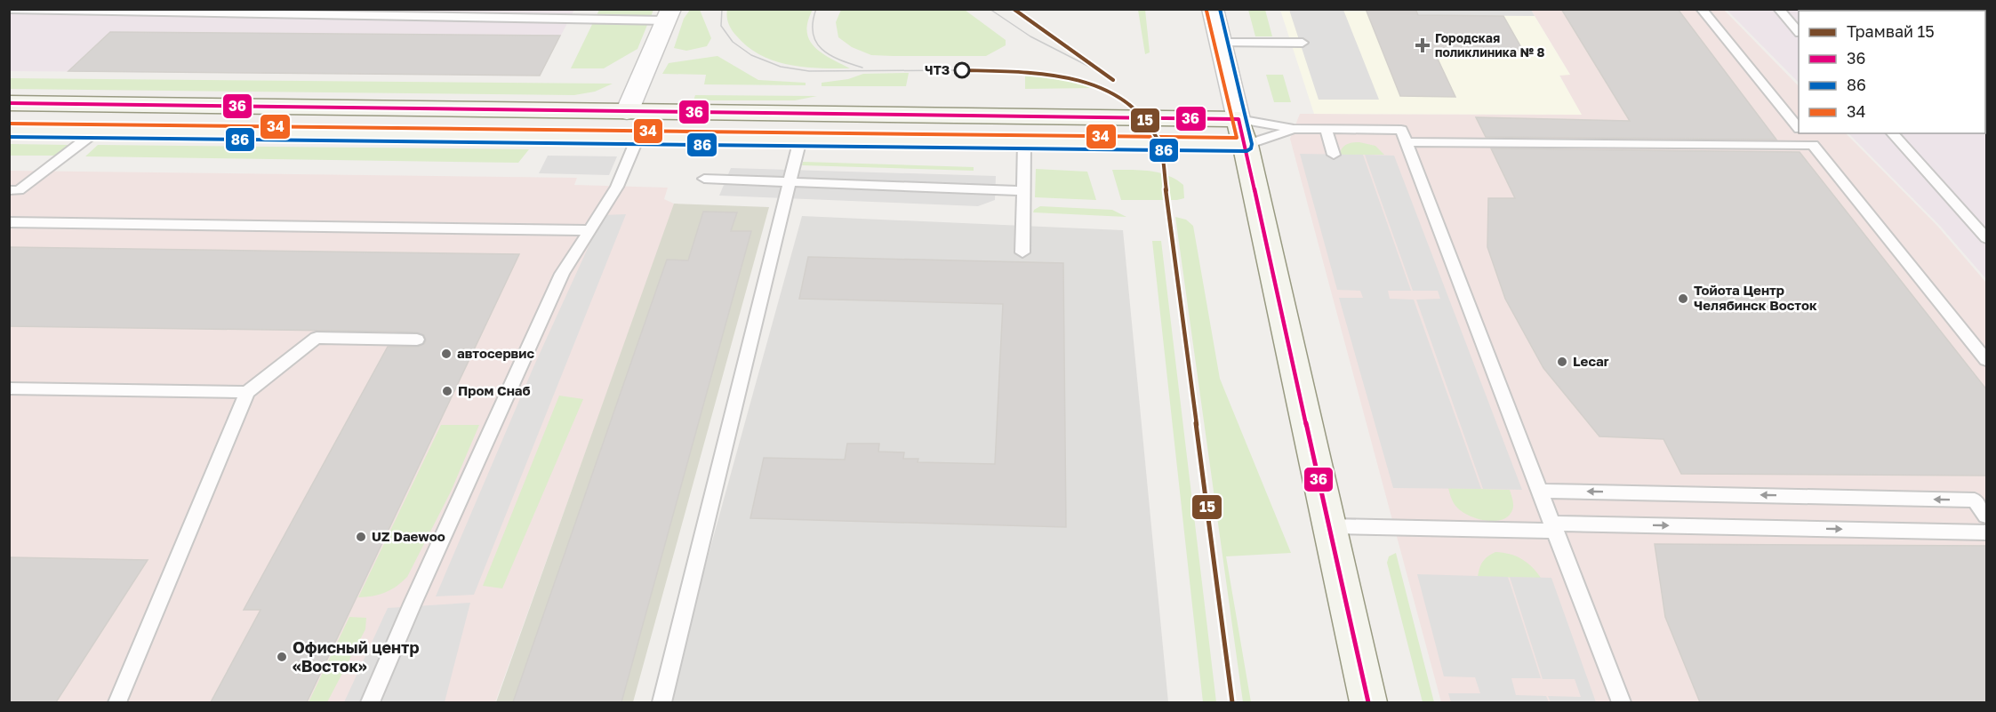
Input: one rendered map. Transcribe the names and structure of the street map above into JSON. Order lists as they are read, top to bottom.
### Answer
{
  "places": {
    "health": ["Городская поликлиника № 8"],
    "other": [
      "ЧТЗ",
      "Тойота Центр Челябинск Восток",
      "автосервис",
      "Lecar",
      "Пром Снаб",
      "UZ Daewoo",
      "Офисный центр «Восток»"
    ]
  },
  "lines": [
    "tram line 15",
    "transit line 86",
    "transit line 34",
    "transit line 36"
  ],
  "legend": [
    "Трамвай 15",
    "36",
    "86",
    "34"
  ]
}
